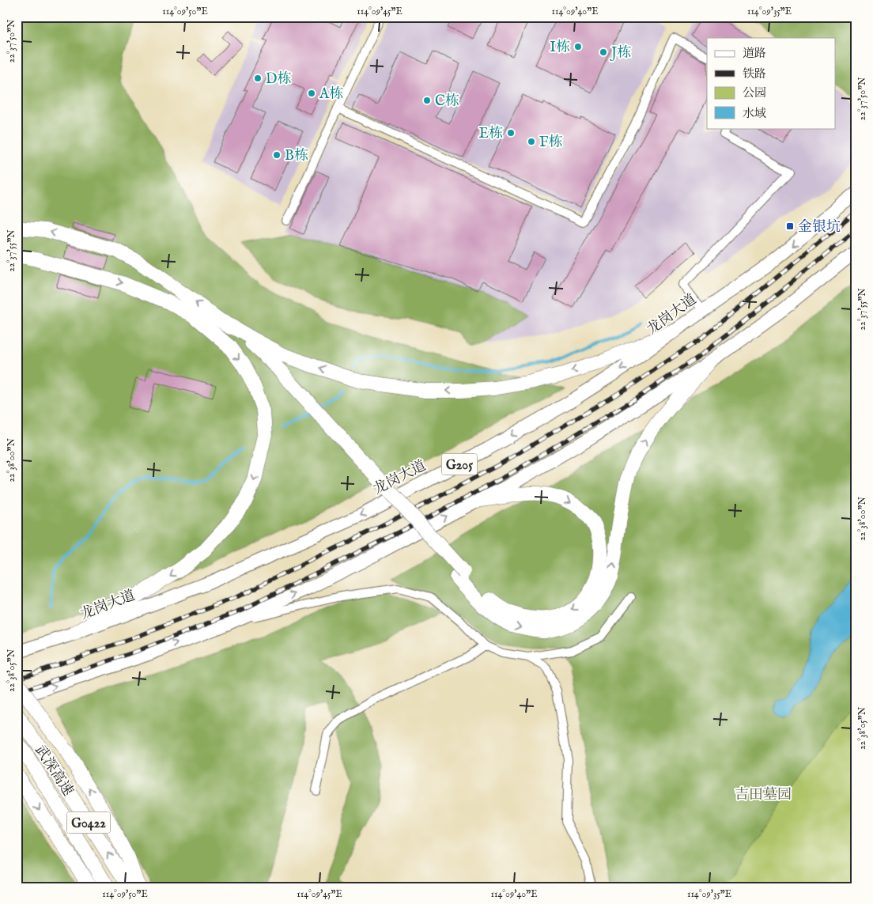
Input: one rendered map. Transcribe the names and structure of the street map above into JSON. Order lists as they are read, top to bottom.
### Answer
{
  "streets": {
    "highway": [
      "龙岗大道",
      "G205",
      "武深高速",
      "G0422"
    ]
  },
  "parks": ["吉田墓园"],
  "places": {
    "other": [
      "I栋",
      "J栋",
      "D栋",
      "A栋",
      "C栋",
      "E栋",
      "F栋",
      "B栋"
    ],
    "transit": ["金银坑"]
  },
  "legend": [
    "道路",
    "铁路",
    "公园",
    "水域"
  ],
  "coordinates": [
    "114°09'50\"E",
    "114°09'45\"E",
    "114°09'40\"E",
    "114°09'35\"E",
    "22°37'50\"N",
    "22°37'55\"N",
    "22°38'00\"N",
    "22°38'05\"N"
  ]
}
